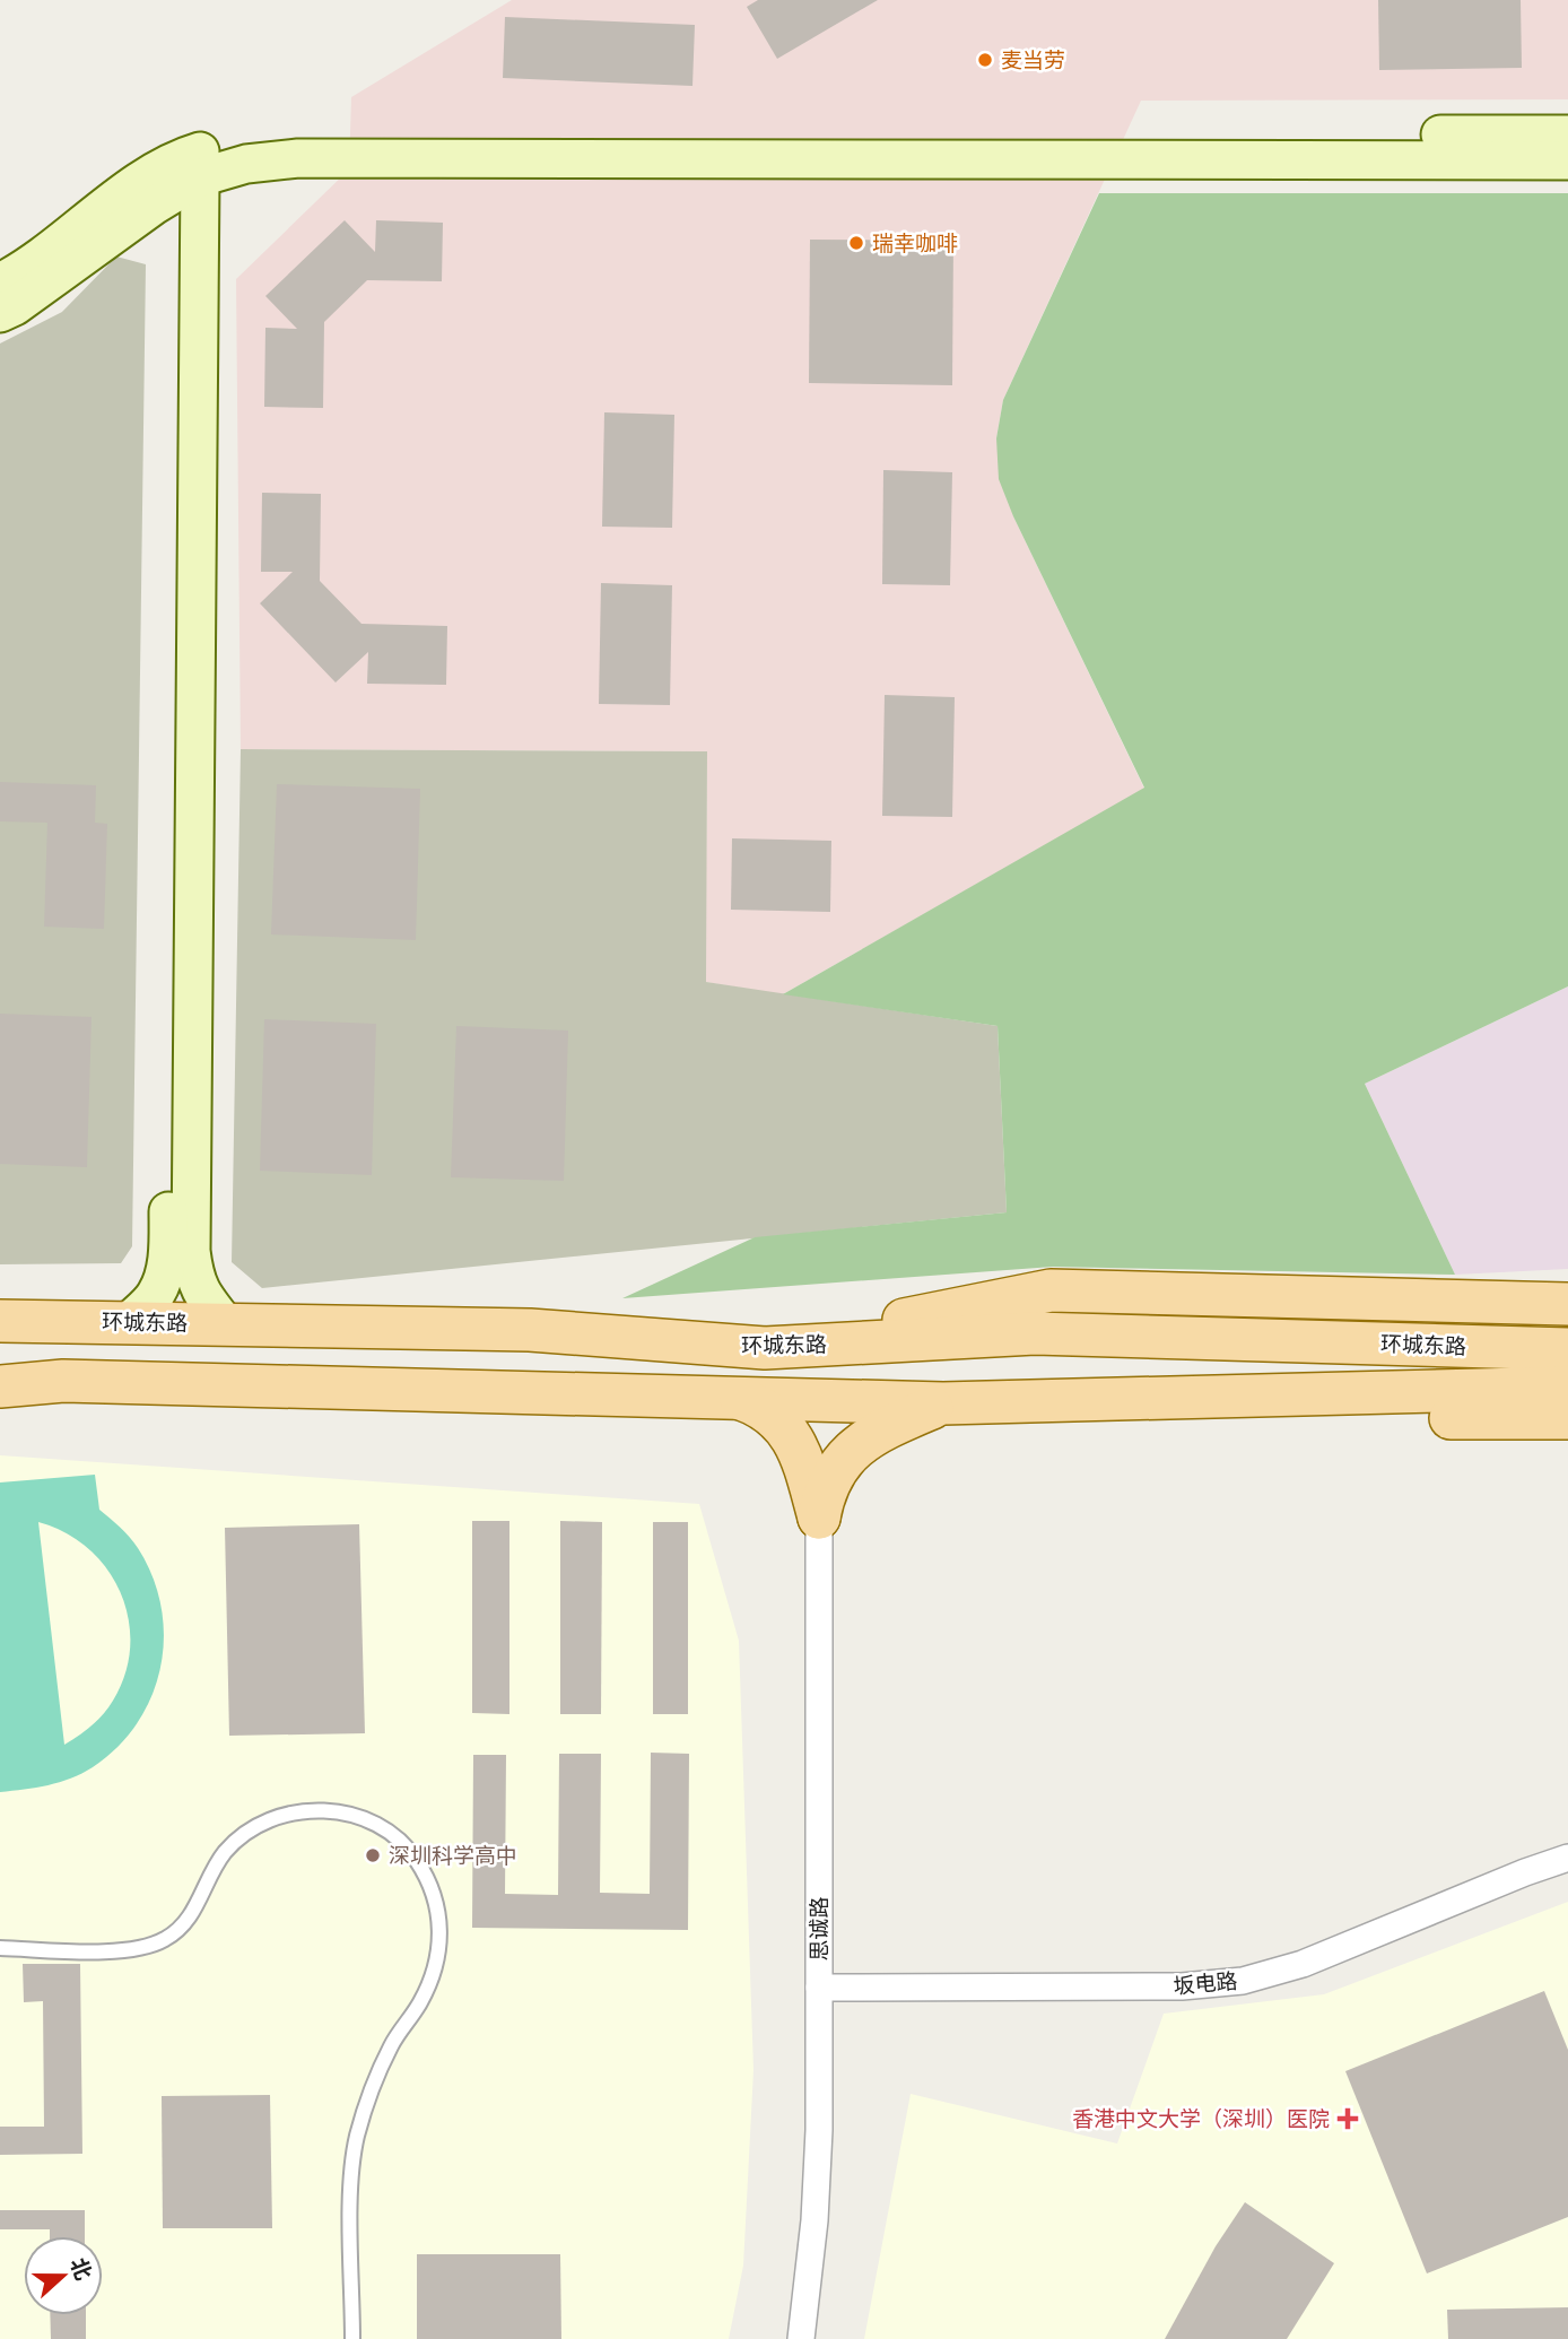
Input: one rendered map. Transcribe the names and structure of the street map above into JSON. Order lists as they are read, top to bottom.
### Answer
{
  "streets": {
    "main road": ["环城东路"],
    "street": ["思诚路", "坂电路"]
  },
  "crossings": [
    ["思诚路", "坂电路"]
  ],
  "places": {
    "other": ["麦当劳", "瑞幸咖啡", "深圳科学高中"],
    "health": ["香港中文大学（深圳）医院"]
  },
  "north": "right"
}
